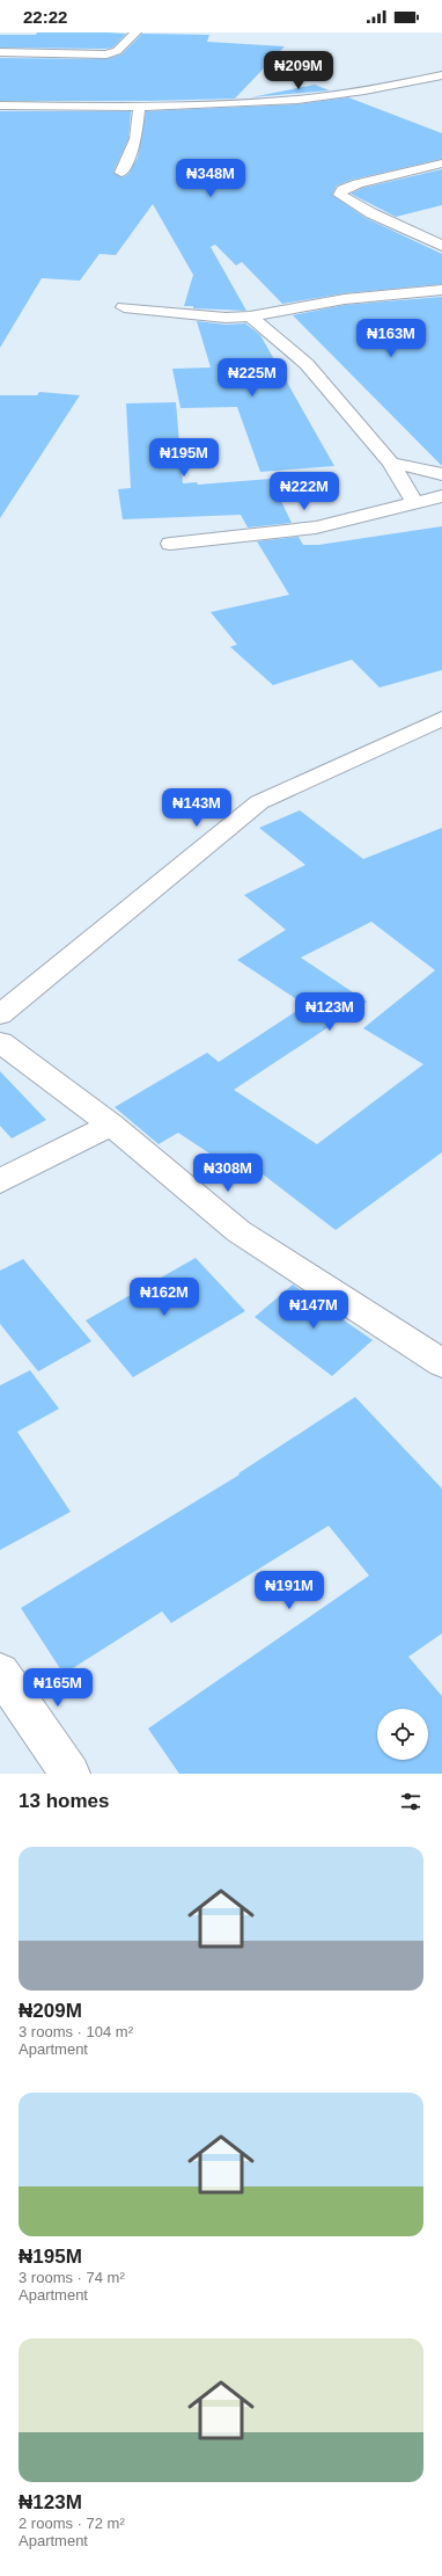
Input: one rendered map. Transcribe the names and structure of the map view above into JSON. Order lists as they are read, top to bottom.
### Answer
{
  "page": {
    "status": "22:22",
    "price": [
      "₦209M",
      "₦348M",
      "₦163M",
      "₦225M",
      "₦195M",
      "₦222M",
      "₦143M",
      "₦123M",
      "₦308M",
      "₦162M",
      "₦147M",
      "₦191M",
      "₦165M"
    ],
    "heading": "13 homes",
    "list": [
      {
        "name": "₦209M",
        "note": "3 rooms · 104 m² · Apartment"
      },
      {
        "name": "₦195M",
        "note": "3 rooms · 74 m² · Apartment"
      },
      {
        "name": "₦123M",
        "note": "2 rooms · 72 m² · Apartment"
      }
    ]
  }
}
